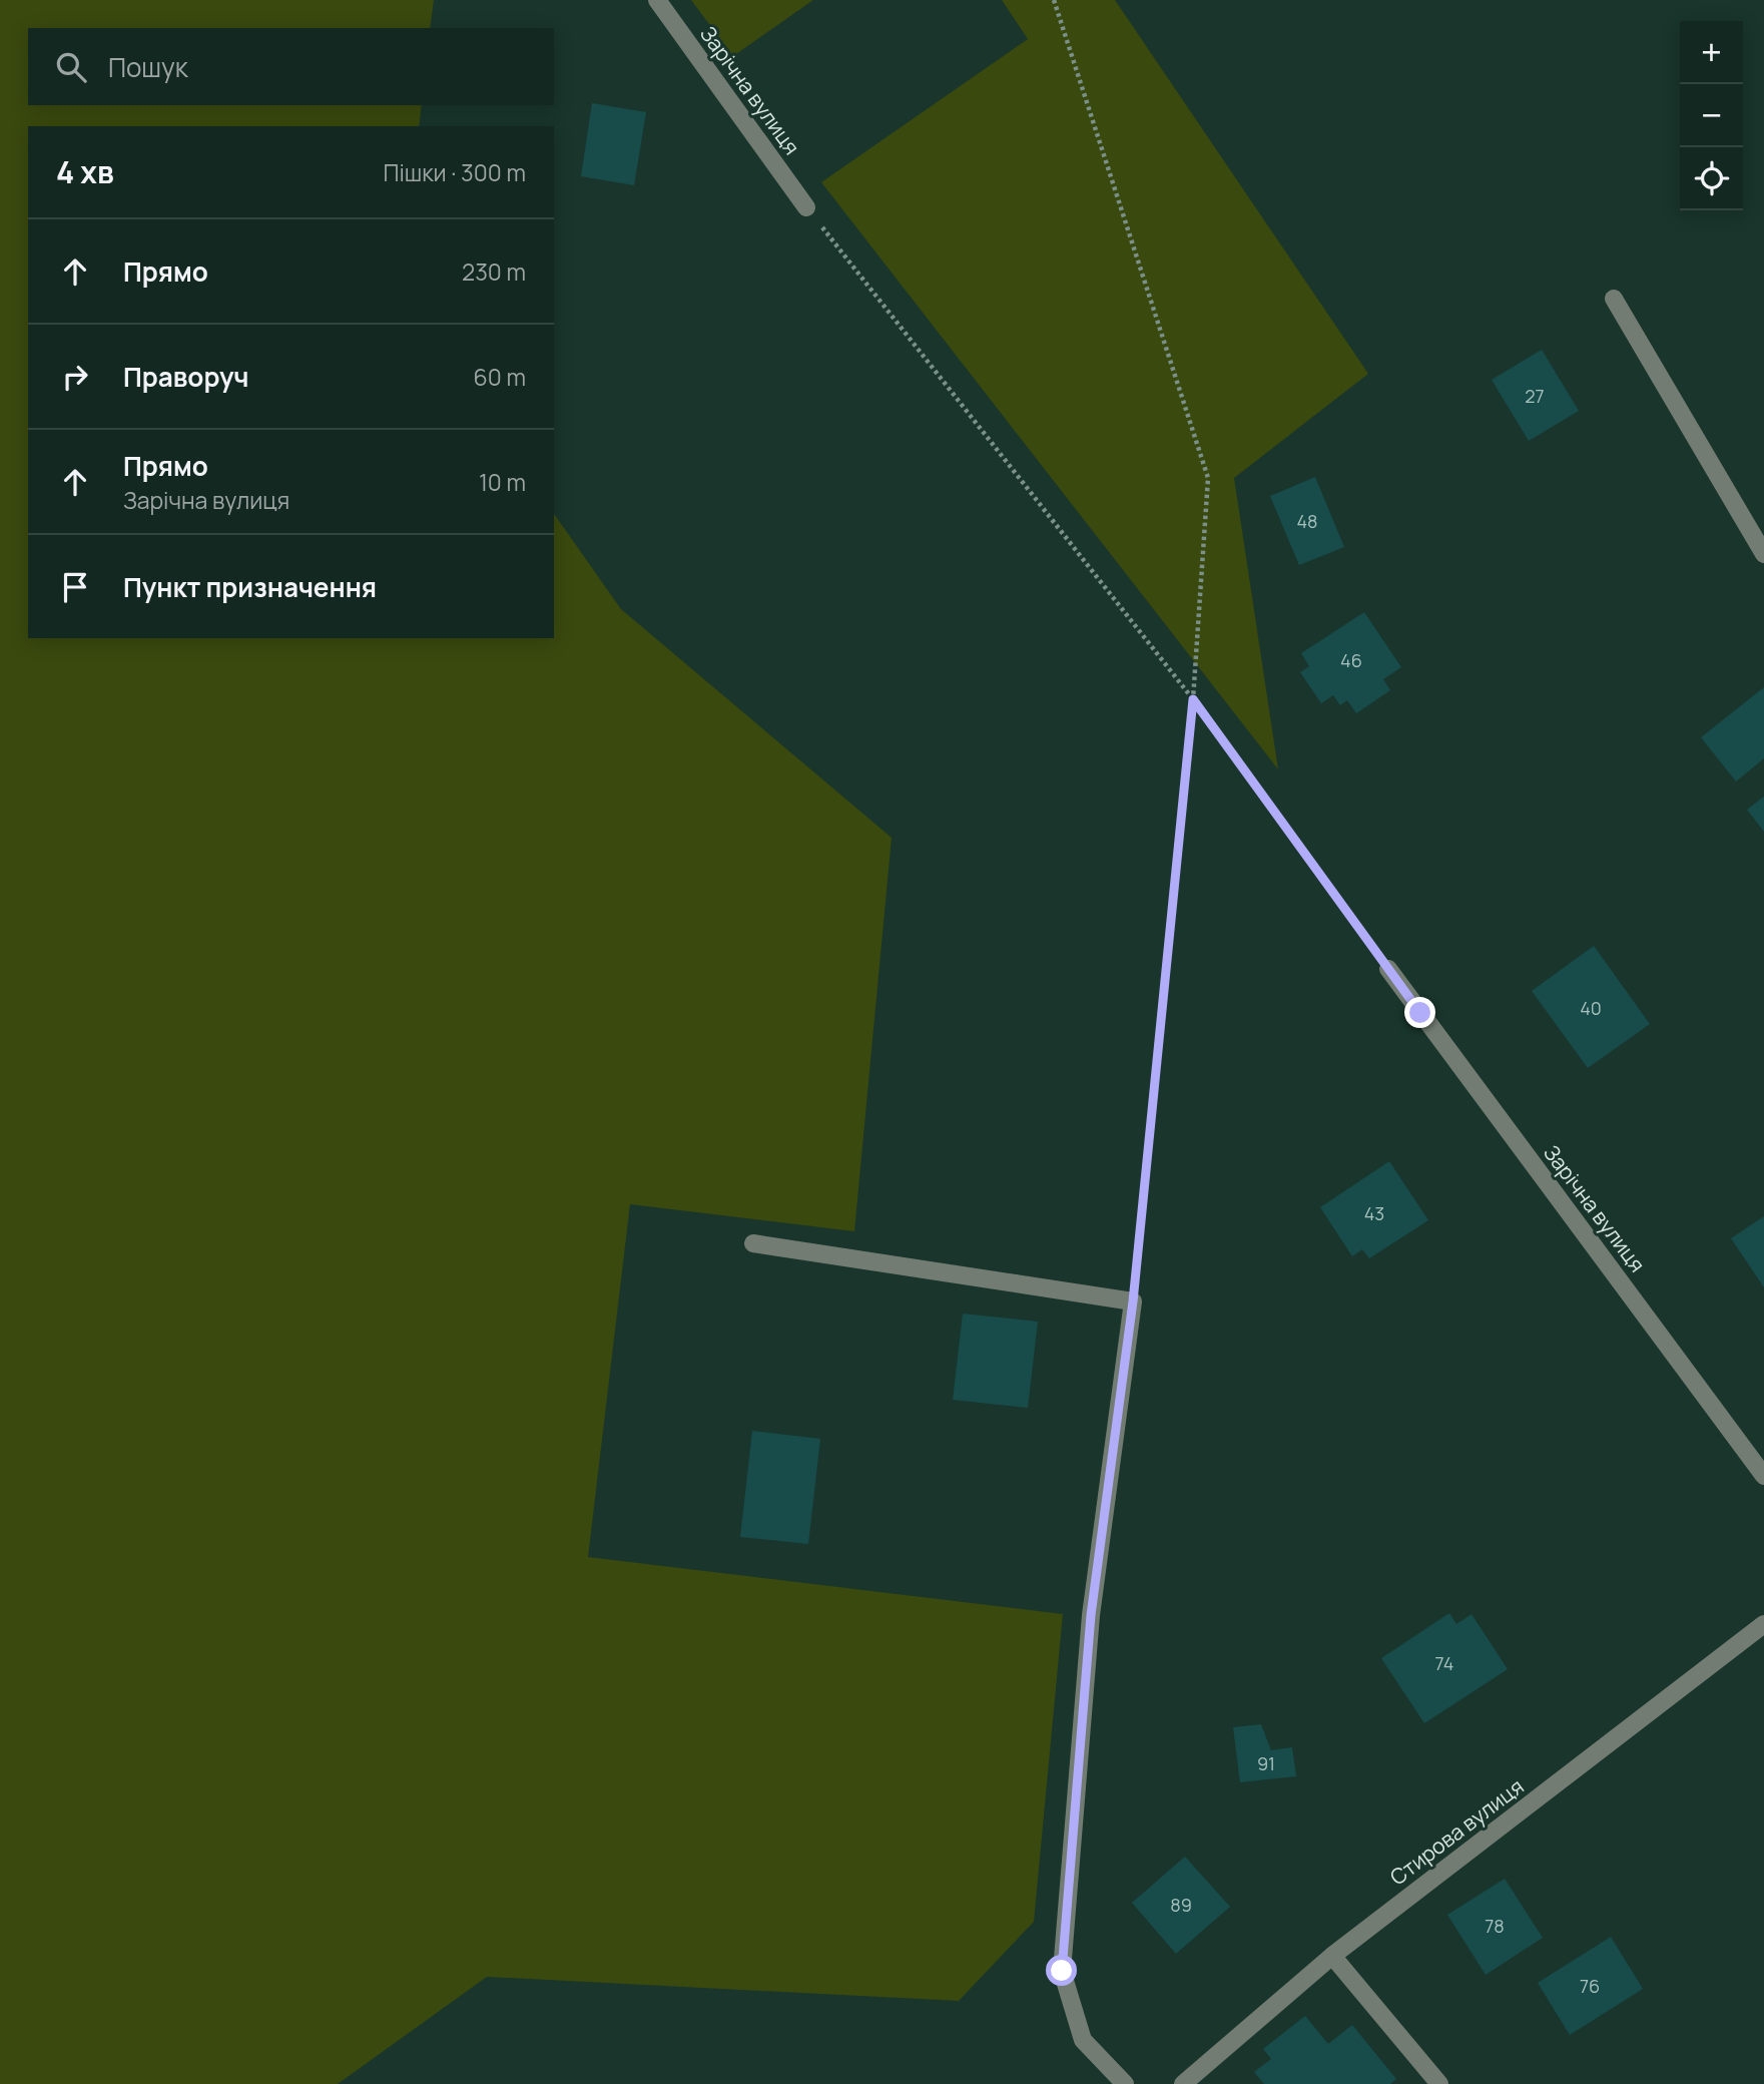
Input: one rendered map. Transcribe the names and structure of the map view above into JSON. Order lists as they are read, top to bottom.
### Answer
{
  "streets": {
    "street": ["Зарічна вулиця", "Стирова вулиця"]
  },
  "house_numbers": [
    "27",
    "48",
    "46",
    "40",
    "43",
    "74",
    "91",
    "89",
    "78",
    "76"
  ],
  "page": {
    "map_buttons": ["+", "−"],
    "search": "Пошук",
    "heading": ["4 хв", "Пішки · 300 m"],
    "list": [
      ["Прямо", "230 m"],
      ["Праворуч", "60 m"],
      ["Прямо", "Зарічна вулиця", "10 m"],
      "Пункт призначення"
    ]
  }
}
